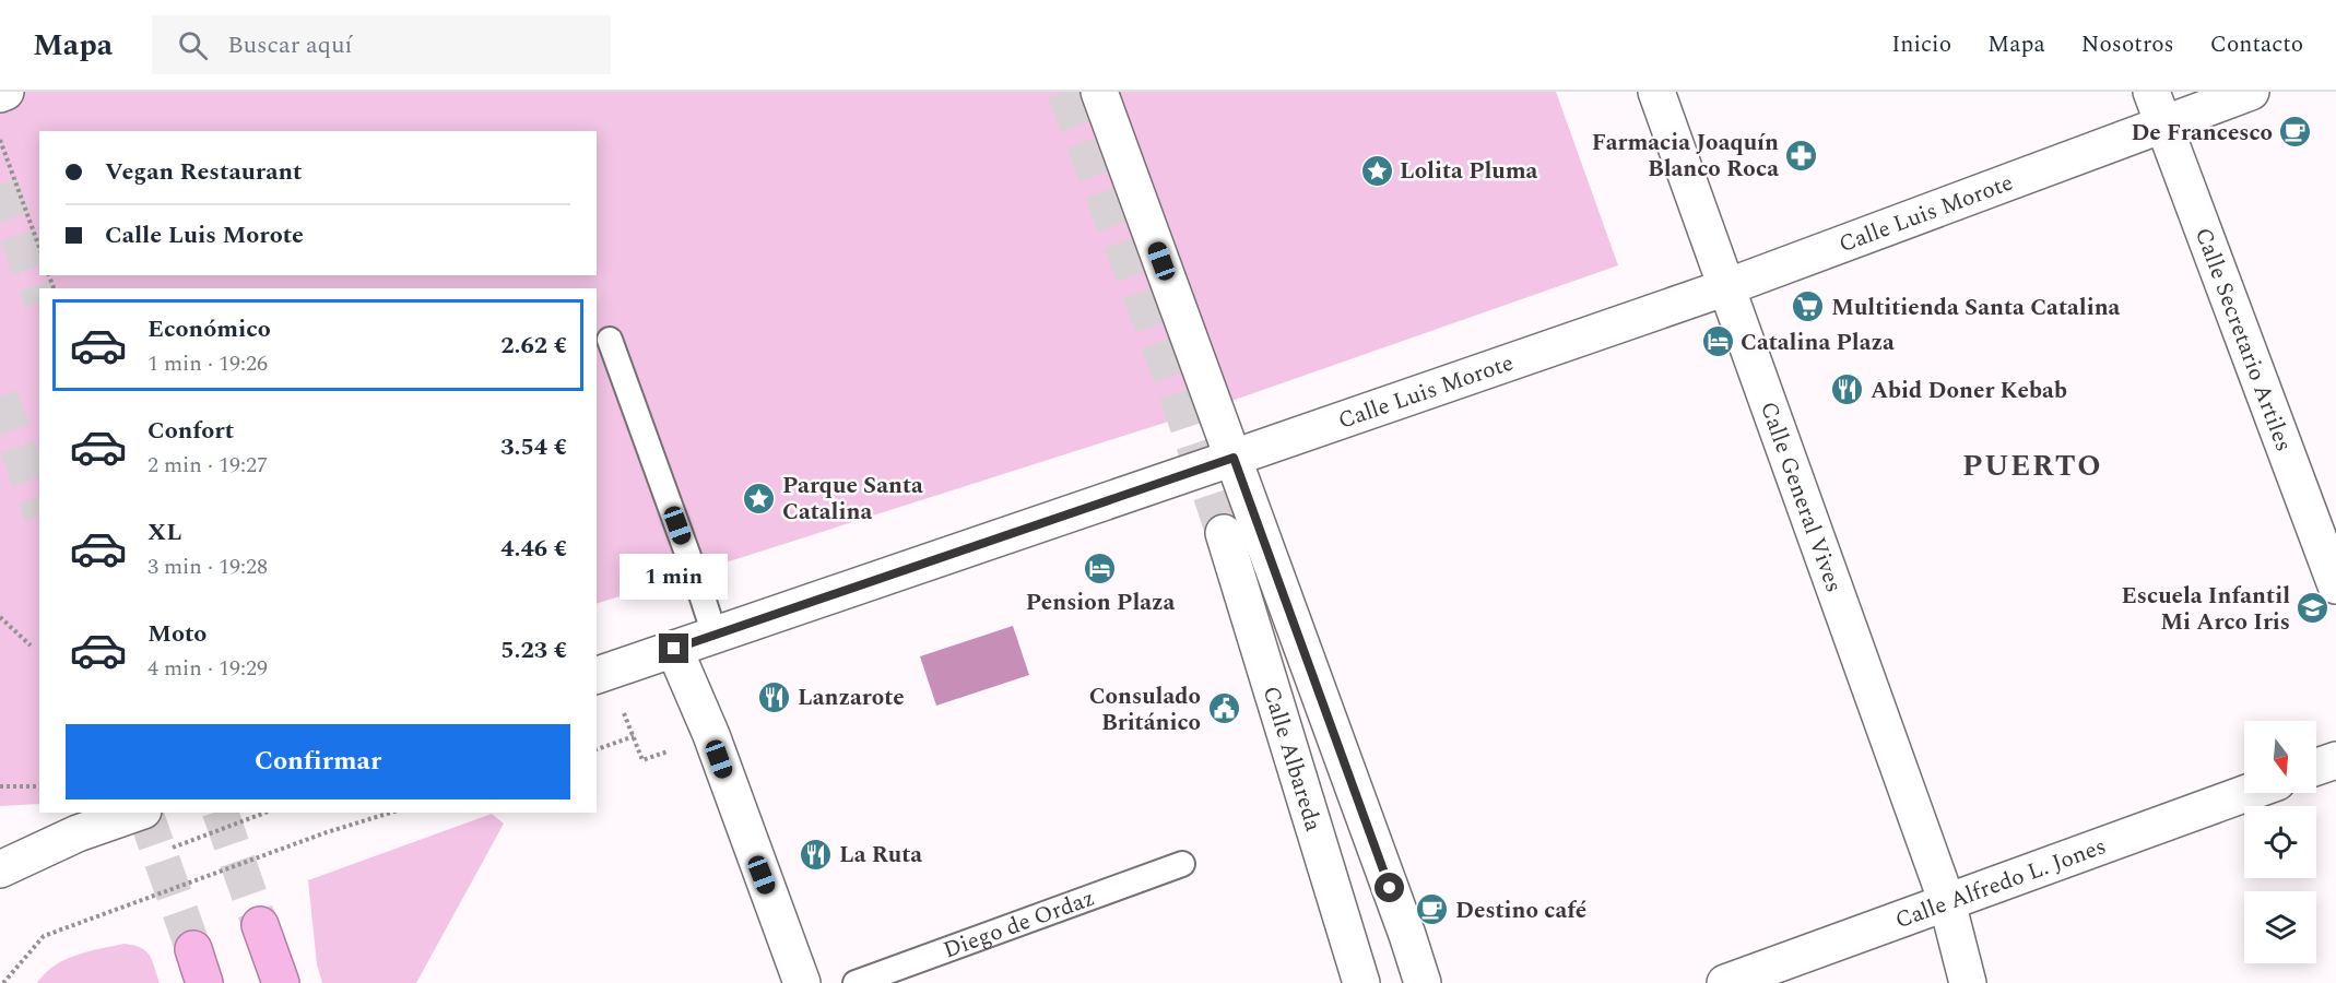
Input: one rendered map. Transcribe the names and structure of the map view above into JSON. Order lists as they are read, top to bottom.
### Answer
{
  "streets": {
    "street": [
      "Calle Luis Morote",
      "Calle Secretario Artiles",
      "Calle General Vives",
      "Calle Albareda",
      "Calle Alfredo L. Jones"
    ],
    "lane": ["Diego de Ordaz"]
  },
  "crossings": [
    ["Calle Luis Morote", "Calle Secretario Artiles"],
    ["Calle Luis Morote", "Calle General Vives"],
    ["Calle Luis Morote", "Calle Albareda"],
    ["Calle General Vives", "Calle Alfredo L. Jones"]
  ],
  "districts": ["PUERTO"],
  "places": {
    "cafe": ["De Francesco", "Destino café"],
    "pharmacy": ["Farmacia Joaquín Blanco Roca"],
    "place": ["Lolita Pluma", "Parque Santa Catalina"],
    "supermarket": ["Multitienda Santa Catalina"],
    "hotel": ["Catalina Plaza", "Pension Plaza"],
    "restaurant": ["Abid Doner Kebab", "Lanzarote", "La Ruta"],
    "school or university": ["Escuela Infantil Mi Arco Iris"],
    "public building": ["Consulado Británico"]
  },
  "north": "bottom",
  "page": {
    "header": "Mapa",
    "search": "Buscar aquí",
    "nav": [
      "Inicio",
      "Mapa",
      "Nosotros",
      "Contacto"
    ],
    "banner": ["Vegan Restaurant", "Calle Luis Morote"],
    "list": [
      {
        "name": "Económico",
        "note": "1 min · 19:26",
        "value": "2.62 €"
      },
      {
        "name": "Confort",
        "note": "2 min · 19:27",
        "value": "3.54 €"
      },
      {
        "name": "XL",
        "note": "3 min · 19:28",
        "value": "4.46 €"
      },
      {
        "name": "Moto",
        "note": "4 min · 19:29",
        "value": "5.23 €"
      }
    ],
    "bubble": "1 min",
    "buttons": "Confirmar"
  }
}
